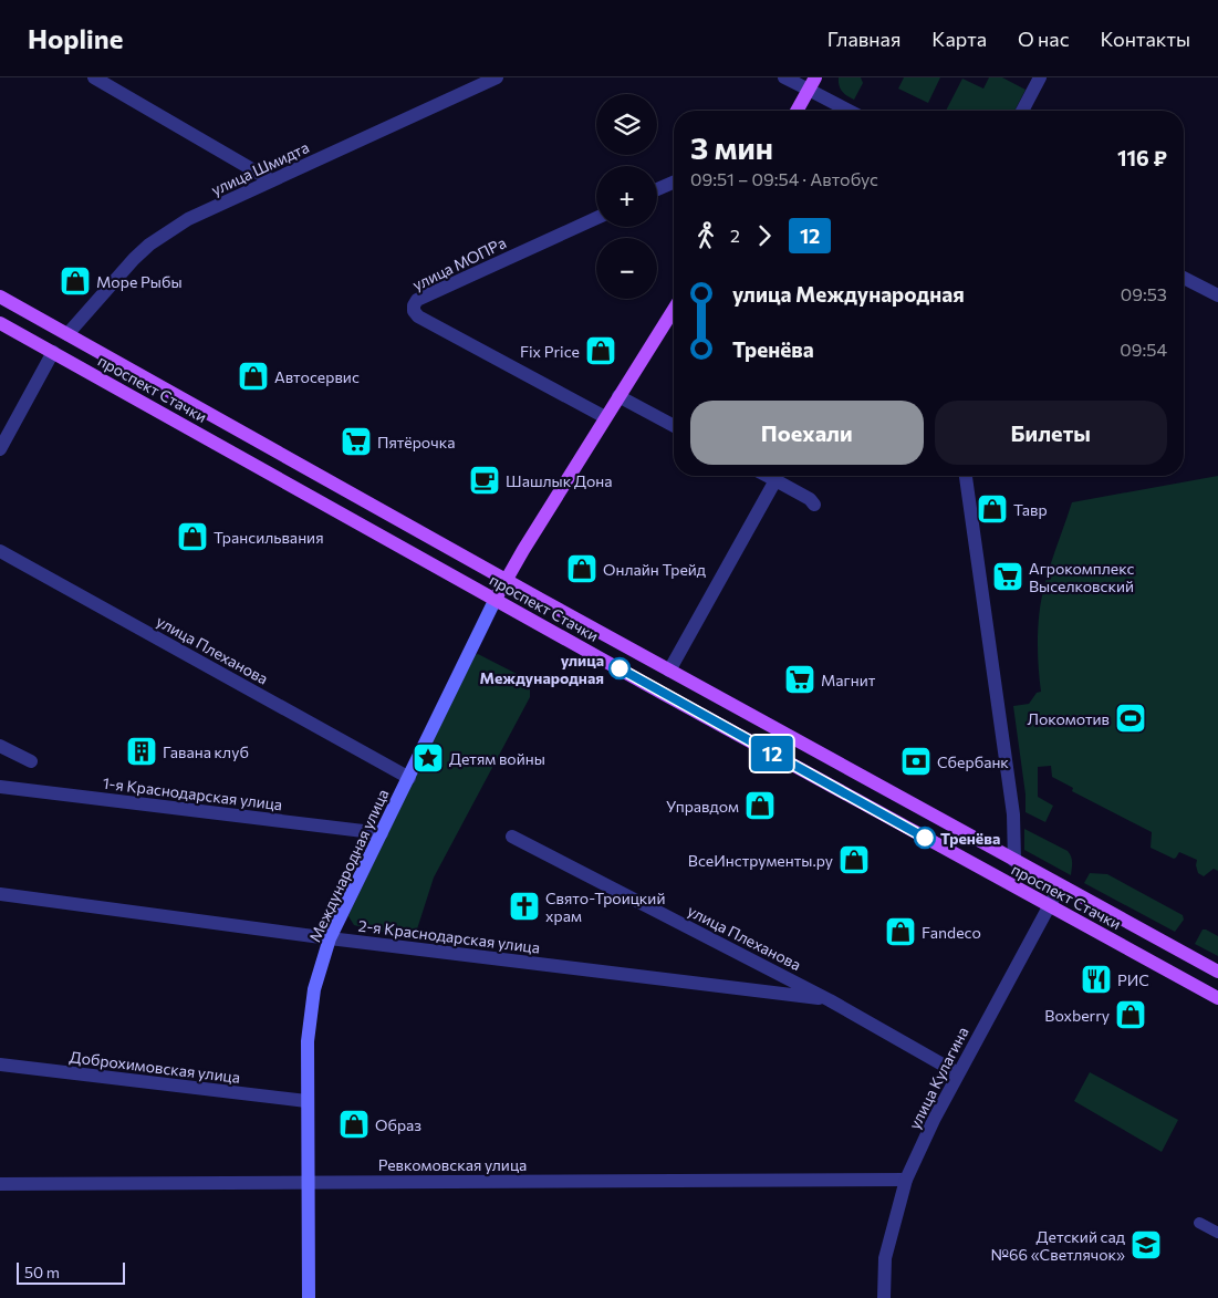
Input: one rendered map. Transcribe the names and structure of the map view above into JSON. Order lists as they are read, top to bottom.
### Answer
{
  "streets": {
    "main road": ["проспект Стачки", "Международная улица"],
    "street": [
      "улица Шмидта",
      "улица МОПРа",
      "улица Плеханова",
      "1-я Краснодарская улица",
      "2-я Краснодарская улица",
      "Доброхимовская улица",
      "улица Кулагина",
      "Ревкомовская улица"
    ]
  },
  "crossings": [
    ["улица Шмидта", "проспект Стачки"],
    ["проспект Стачки", "Международная улица"],
    ["проспект Стачки", "улица Кулагина"],
    ["улица Плеханова", "Международная улица"],
    ["улица Плеханова", "2-я Краснодарская улица"],
    ["улица Плеханова", "улица Кулагина"],
    ["1-я Краснодарская улица", "Международная улица"],
    ["Международная улица", "2-я Краснодарская улица"],
    ["Международная улица", "Доброхимовская улица"],
    ["Международная улица", "Ревкомовская улица"],
    ["улица Кулагина", "Ревкомовская улица"]
  ],
  "places": {
    "shop": [
      "Море Рыбы",
      "Fix Price",
      "Автосервис",
      "Тавр",
      "Трансильвания",
      "Онлайн Трейд",
      "Управдом",
      "ВсеИнструменты.ру",
      "Fandeco",
      "Boxberry",
      "Образ"
    ],
    "supermarket": ["Пятёрочка", "Агрокомплекс Выселковский", "Магнит"],
    "cafe": ["Шашлык Дона"],
    "other": ["улица Международная", "Тренёва"],
    "sports": ["Локомотив"],
    "building": ["Гавана клуб"],
    "place": ["Детям войны"],
    "bank": ["Сбербанк"],
    "church": ["Свято-Троицкий храм"],
    "restaurant": ["РИС"],
    "school or university": ["Детский сад №66 «Светлячок»"]
  },
  "lines": ["bus line 12"],
  "scale_bar": "50 m",
  "page": {
    "header": "Hopline",
    "nav": [
      "Главная",
      "Карта",
      "О нас",
      "Контакты"
    ],
    "on_map": "12",
    "map_buttons": ["+", "−"],
    "heading": ["3 мин", "09:51 – 09:54 · Автобус", "116 ₽"],
    "legs": ["2", "12"],
    "list": [
      {
        "name": "улица Международная",
        "value": "09:53"
      },
      {
        "name": "Тренёва",
        "value": "09:54"
      }
    ],
    "buttons": ["Поехали", "Билеты"],
    "scale": "50 m"
  }
}
